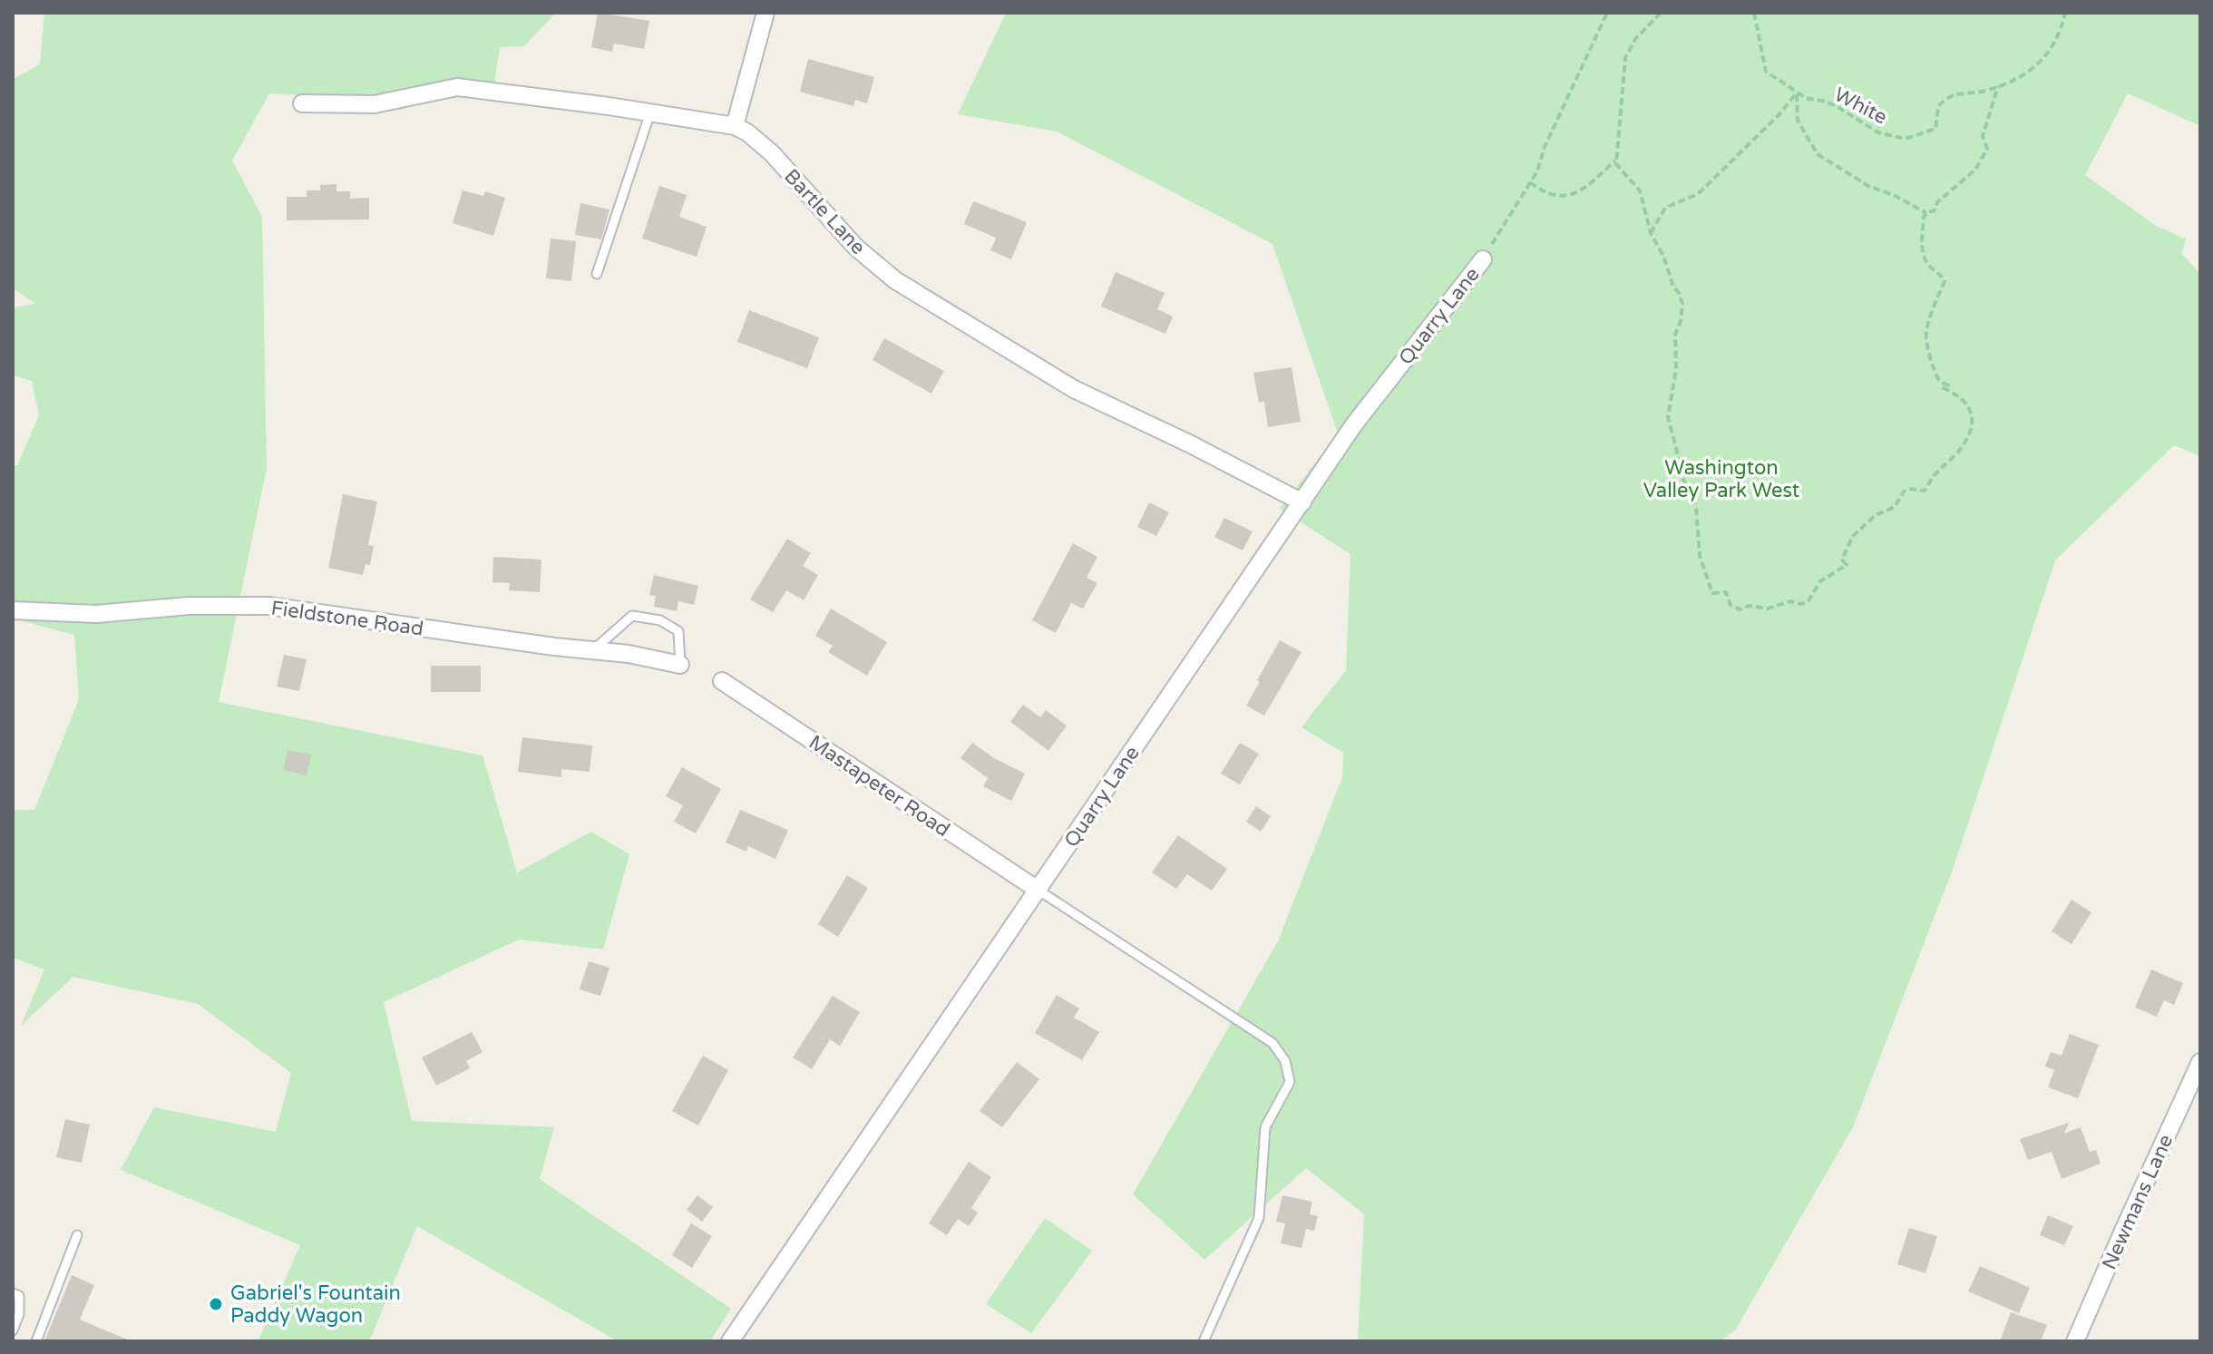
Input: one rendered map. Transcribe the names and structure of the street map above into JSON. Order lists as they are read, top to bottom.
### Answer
{
  "streets": {
    "street": [
      "Bartle Lane",
      "Quarry Lane",
      "Fieldstone Road",
      "Mastapeter Road",
      "Newmans Lane"
    ],
    "path": ["White"]
  },
  "crossings": [
    ["Bartle Lane", "Quarry Lane"],
    ["Quarry Lane", "Mastapeter Road"]
  ],
  "parks": ["Washington Valley Park West"],
  "places": ["Gabriel's Fountain Paddy Wagon"]
}
